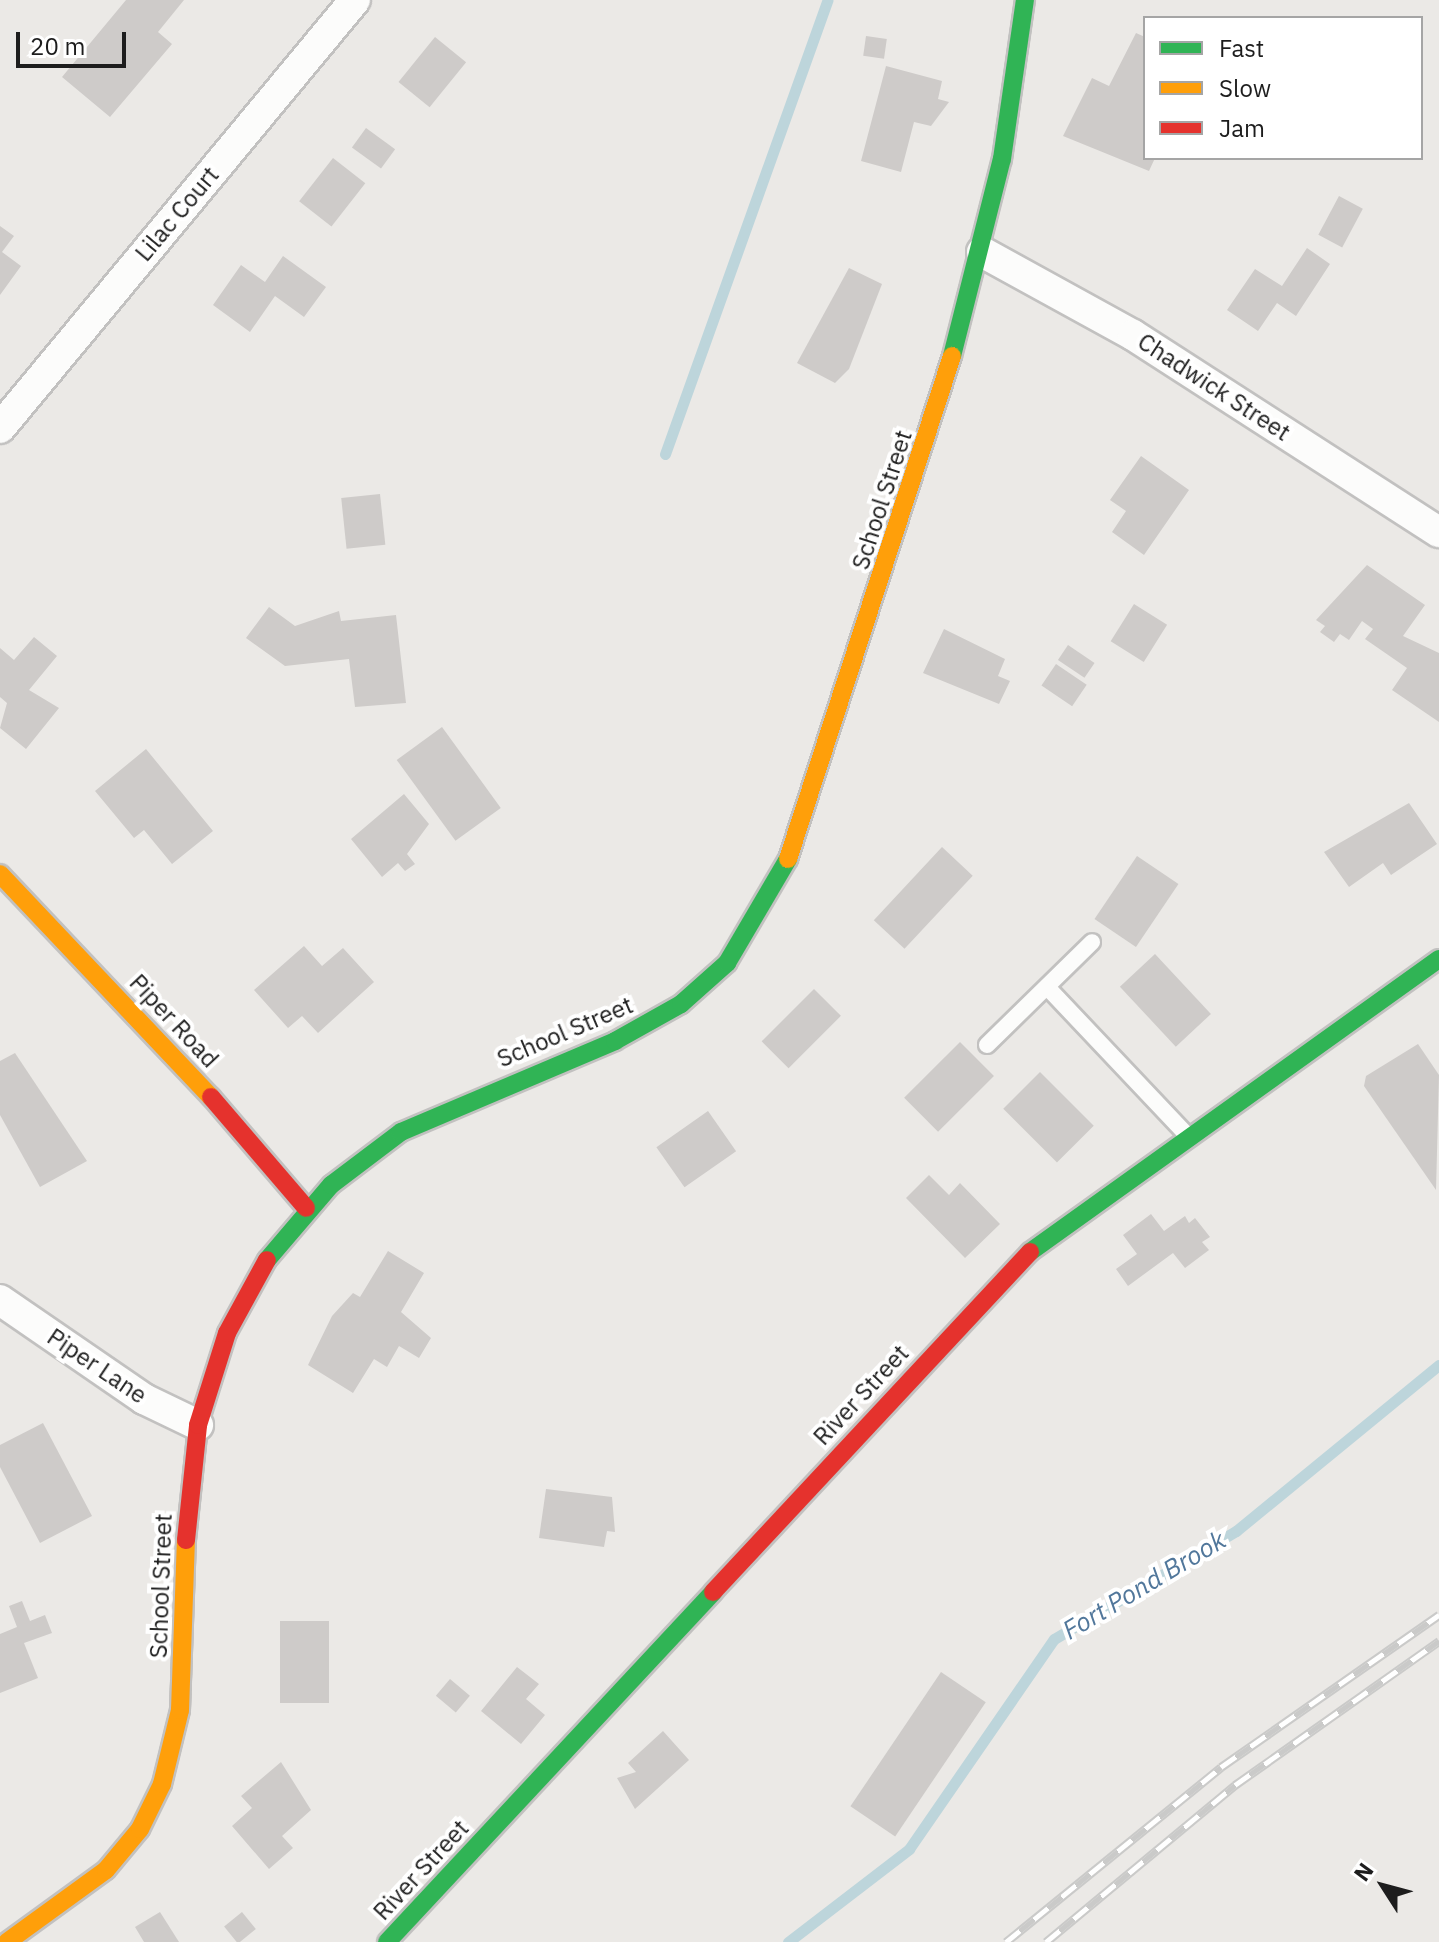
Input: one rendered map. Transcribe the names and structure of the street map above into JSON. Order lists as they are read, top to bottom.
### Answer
{
  "streets": {
    "street": [
      "Lilac Court",
      "Chadwick Street",
      "School Street",
      "Piper Road",
      "Piper Lane",
      "River Street"
    ]
  },
  "crossings": [
    ["Chadwick Street", "School Street"],
    ["School Street", "Piper Road"],
    ["School Street", "Piper Lane"]
  ],
  "water": ["Fort Pond Brook"],
  "legend": ["Fast", "Slow", "Jam"],
  "scale_bar": "20 m",
  "north": "top left"
}
